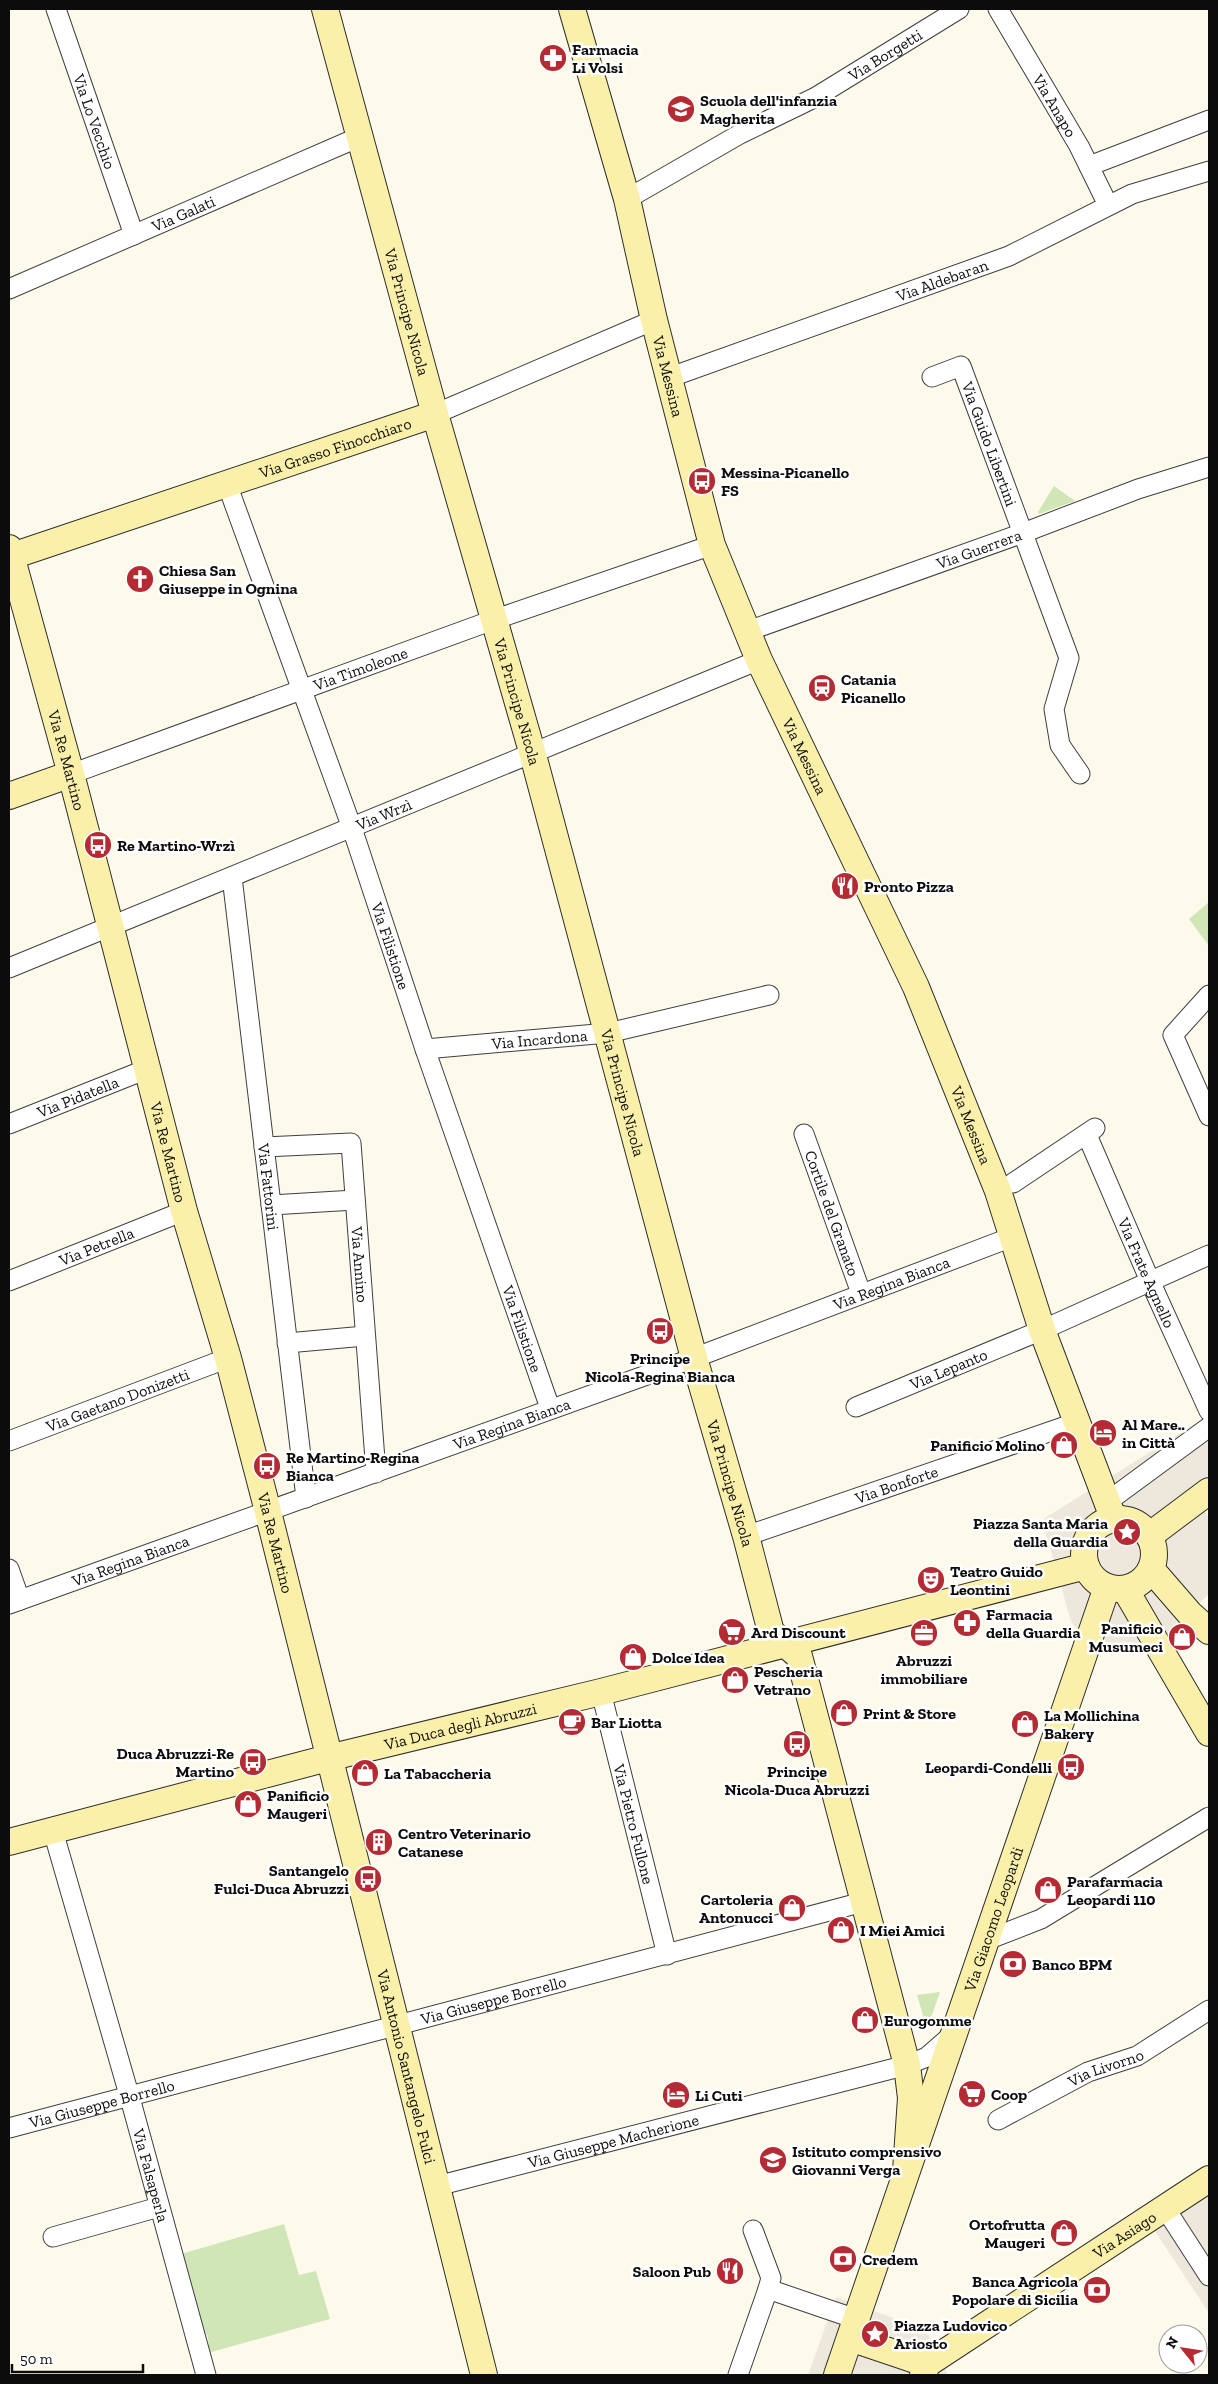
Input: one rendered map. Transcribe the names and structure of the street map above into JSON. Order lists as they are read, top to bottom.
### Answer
{
  "streets": {
    "main road": [
      "Via Principe Nicola",
      "Via Messina",
      "Via Grasso Finocchiaro",
      "Via Timoleone",
      "Via Re Martino",
      "Via Duca degli Abruzzi",
      "Via Giacomo Leopardi",
      "Via Antonio Santangelo Fulci",
      "Via Asiago"
    ],
    "street": [
      "Via Borgetti",
      "Via Anapo",
      "Via Lo Vecchio",
      "Via Galati",
      "Via Aldebaran",
      "Via Guido Libertini",
      "Via Guerrera",
      "Via Wrzì",
      "Via Filistione",
      "Via Incardona",
      "Via Pidatella",
      "Via Fattorini",
      "Cortile del Granato",
      "Via Petrella",
      "Via Annino",
      "Via Frate Agnello",
      "Via Regina Bianca",
      "Via Lepanto",
      "Via Gaetano Donizetti",
      "Via Bonforte",
      "Via Pietro Fullone",
      "Via Giuseppe Borrello",
      "Via Livorno",
      "Via Giuseppe Macherione",
      "Via Falsaperla"
    ]
  },
  "crossings": [
    ["Via Borgetti", "Via Messina"],
    ["Via Anapo", "Via Aldebaran"],
    ["Via Lo Vecchio", "Via Galati"],
    ["Via Galati", "Via Principe Nicola"],
    ["Via Aldebaran", "Via Messina"],
    ["Via Principe Nicola", "Via Grasso Finocchiaro"],
    ["Via Principe Nicola", "Via Timoleone"],
    ["Via Principe Nicola", "Via Wrzì"],
    ["Via Principe Nicola", "Via Incardona"],
    ["Via Principe Nicola", "Via Regina Bianca"],
    ["Via Principe Nicola", "Via Bonforte"],
    ["Via Principe Nicola", "Via Duca degli Abruzzi"],
    ["Via Principe Nicola", "Via Giacomo Leopardi"],
    ["Via Principe Nicola", "Via Giuseppe Borrello"],
    ["Via Principe Nicola", "Via Giuseppe Macherione"],
    ["Via Messina", "Via Grasso Finocchiaro"],
    ["Via Messina", "Via Guerrera"],
    ["Via Messina", "Via Timoleone"],
    ["Via Messina", "Via Wrzì"],
    ["Via Messina", "Via Regina Bianca"],
    ["Via Messina", "Via Lepanto"],
    ["Via Messina", "Via Bonforte"],
    ["Via Messina", "Via Duca degli Abruzzi"],
    ["Via Messina", "Via Giacomo Leopardi"],
    ["Via Guido Libertini", "Via Guerrera"],
    ["Via Grasso Finocchiaro", "Via Re Martino"],
    ["Via Grasso Finocchiaro", "Via Filistione"],
    ["Via Timoleone", "Via Re Martino"],
    ["Via Timoleone", "Via Filistione"],
    ["Via Re Martino", "Via Wrzì"],
    ["Via Re Martino", "Via Pidatella"],
    ["Via Re Martino", "Via Petrella"],
    ["Via Re Martino", "Via Regina Bianca"],
    ["Via Re Martino", "Via Gaetano Donizetti"],
    ["Via Re Martino", "Via Duca degli Abruzzi"],
    ["Via Re Martino", "Via Antonio Santangelo Fulci"],
    ["Via Wrzì", "Via Filistione"],
    ["Via Wrzì", "Via Fattorini"],
    ["Via Filistione", "Via Incardona"],
    ["Via Filistione", "Via Regina Bianca"],
    ["Via Fattorini", "Via Annino"],
    ["Via Fattorini", "Via Regina Bianca"],
    ["Cortile del Granato", "Via Regina Bianca"],
    ["Via Annino", "Via Regina Bianca"],
    ["Via Frate Agnello", "Via Lepanto"],
    ["Via Duca degli Abruzzi", "Via Pietro Fullone"],
    ["Via Duca degli Abruzzi", "Via Giacomo Leopardi"],
    ["Via Duca degli Abruzzi", "Via Antonio Santangelo Fulci"],
    ["Via Duca degli Abruzzi", "Via Falsaperla"],
    ["Via Pietro Fullone", "Via Giuseppe Borrello"],
    ["Via Giacomo Leopardi", "Via Giuseppe Macherione"],
    ["Via Giuseppe Borrello", "Via Antonio Santangelo Fulci"],
    ["Via Giuseppe Borrello", "Via Falsaperla"],
    ["Via Antonio Santangelo Fulci", "Via Giuseppe Macherione"]
  ],
  "places": {
    "pharmacy": ["Farmacia Li Volsi", "Farmacia della Guardia"],
    "school or university": ["Scuola dell'infanzia Magherita", "Istituto comprensivo Giovanni Verga"],
    "bus stop": [
      "Messina-Picanello FS",
      "Re Martino-Wrzì",
      "Principe Nicola-Regina Bianca",
      "Re Martino-Regina Bianca",
      "Principe Nicola-Duca Abruzzi",
      "Duca Abruzzi-Re Martino",
      "Leopardi-Condelli",
      "Santangelo Fulci-Duca Abruzzi"
    ],
    "church": ["Chiesa San Giuseppe in Ognina"],
    "station": ["Catania Picanello"],
    "restaurant": ["Pronto Pizza", "Saloon Pub"],
    "hotel": ["Al Mare.. in Città", "Li Cuti"],
    "shop": [
      "Panificio Molino",
      "Panificio Musumeci",
      "Dolce Idea",
      "Pescheria Vetrano",
      "Print & Store",
      "La Mollichina Bakery",
      "La Tabaccheria",
      "Panificio Maugeri",
      "Parafarmacia Leopardi 110",
      "Cartoleria Antonucci",
      "I Miei Amici",
      "Eurogomme",
      "Ortofrutta Maugeri"
    ],
    "place": ["Piazza Santa Maria della Guardia", "Piazza Ludovico Ariosto"],
    "theatre": ["Teatro Guido Leontini"],
    "supermarket": ["Ard Discount", "Coop"],
    "office": ["Abruzzi immobiliare"],
    "cafe": ["Bar Liotta"],
    "building": ["Centro Veterinario Catanese"],
    "bank": ["Banco BPM", "Credem", "Banca Agricola Popolare di Sicilia"]
  },
  "scale_bar": "50 m",
  "north": "top left"
}
